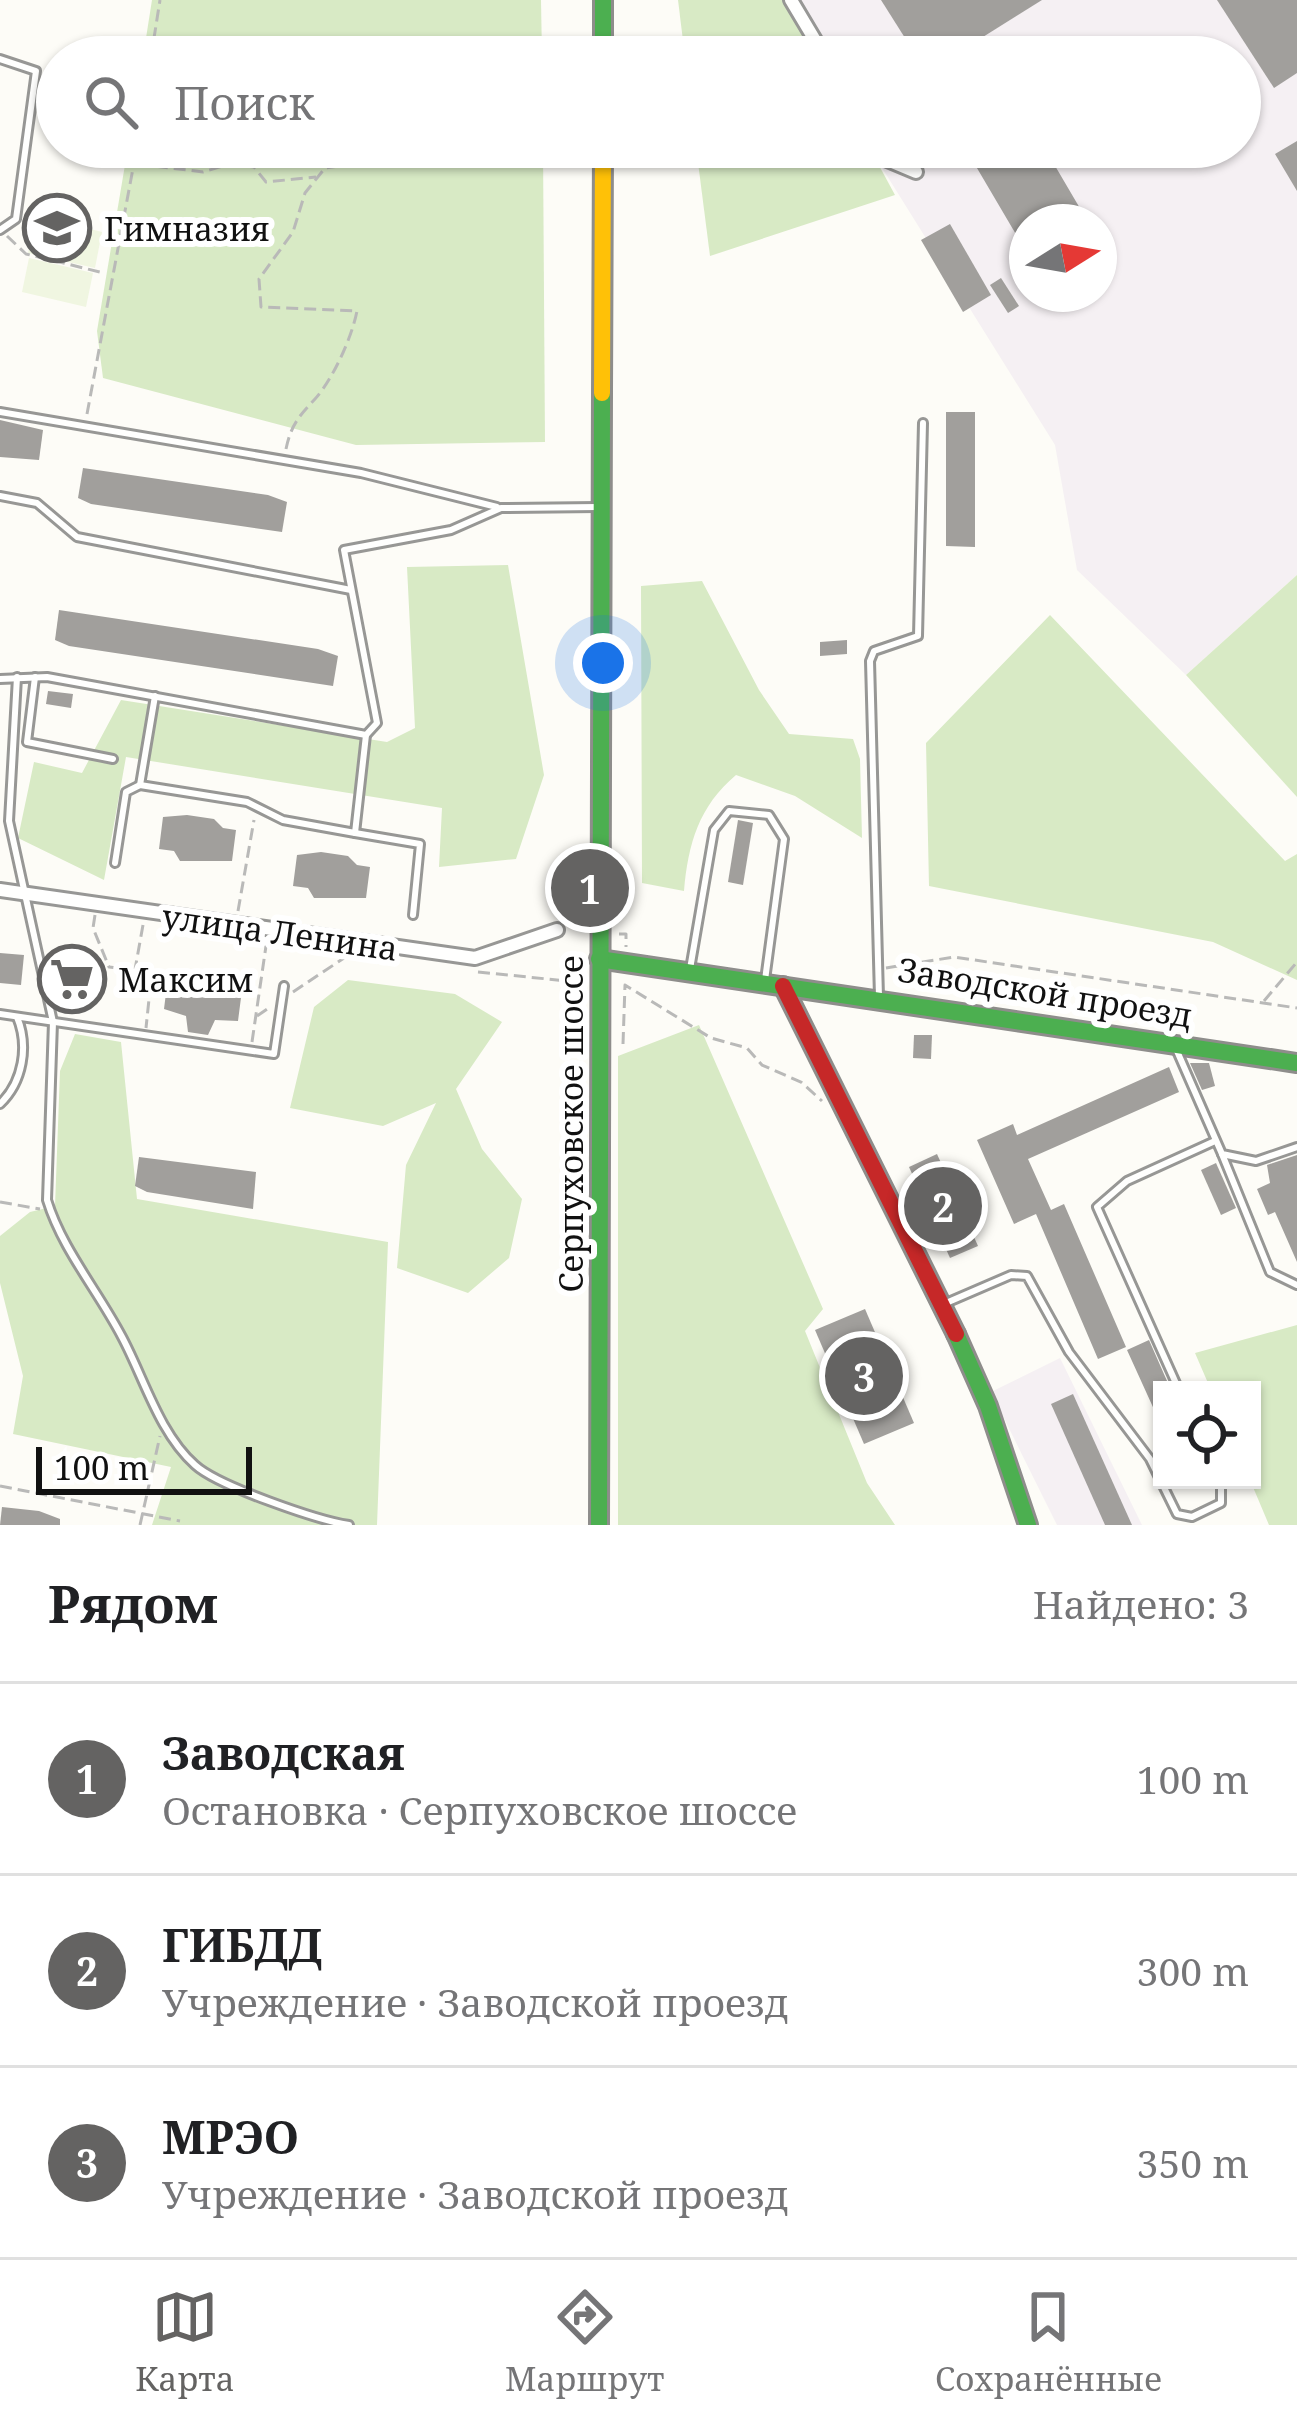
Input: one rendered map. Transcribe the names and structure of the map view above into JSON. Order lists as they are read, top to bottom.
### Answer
{
  "streets": {
    "main road": ["Заводской проезд", "Серпуховское шоссе"],
    "street": ["улица Ленина"]
  },
  "crossings": [
    ["Заводской проезд", "Серпуховское шоссе"]
  ],
  "places": {
    "school or university": ["Гимназия"],
    "supermarket": ["Максим"]
  },
  "scale_bar": "100 m",
  "north": "right",
  "page": {
    "search": "Поиск",
    "pins": ["1", "2", "3"],
    "scale": "100 m",
    "heading": ["Рядом", "Найдено: 3"],
    "list": [
      {
        "mark": "1",
        "name": "Заводская",
        "note": "Остановка · Серпуховское шоссе",
        "value": "100 m"
      },
      {
        "mark": "2",
        "name": "ГИБДД",
        "note": "Учреждение · Заводской проезд",
        "value": "300 m"
      },
      {
        "mark": "3",
        "name": "МРЭО",
        "note": "Учреждение · Заводской проезд",
        "value": "350 m"
      }
    ],
    "nav": ["Карта", "Маршрут", "Сохранённые"]
  }
}
